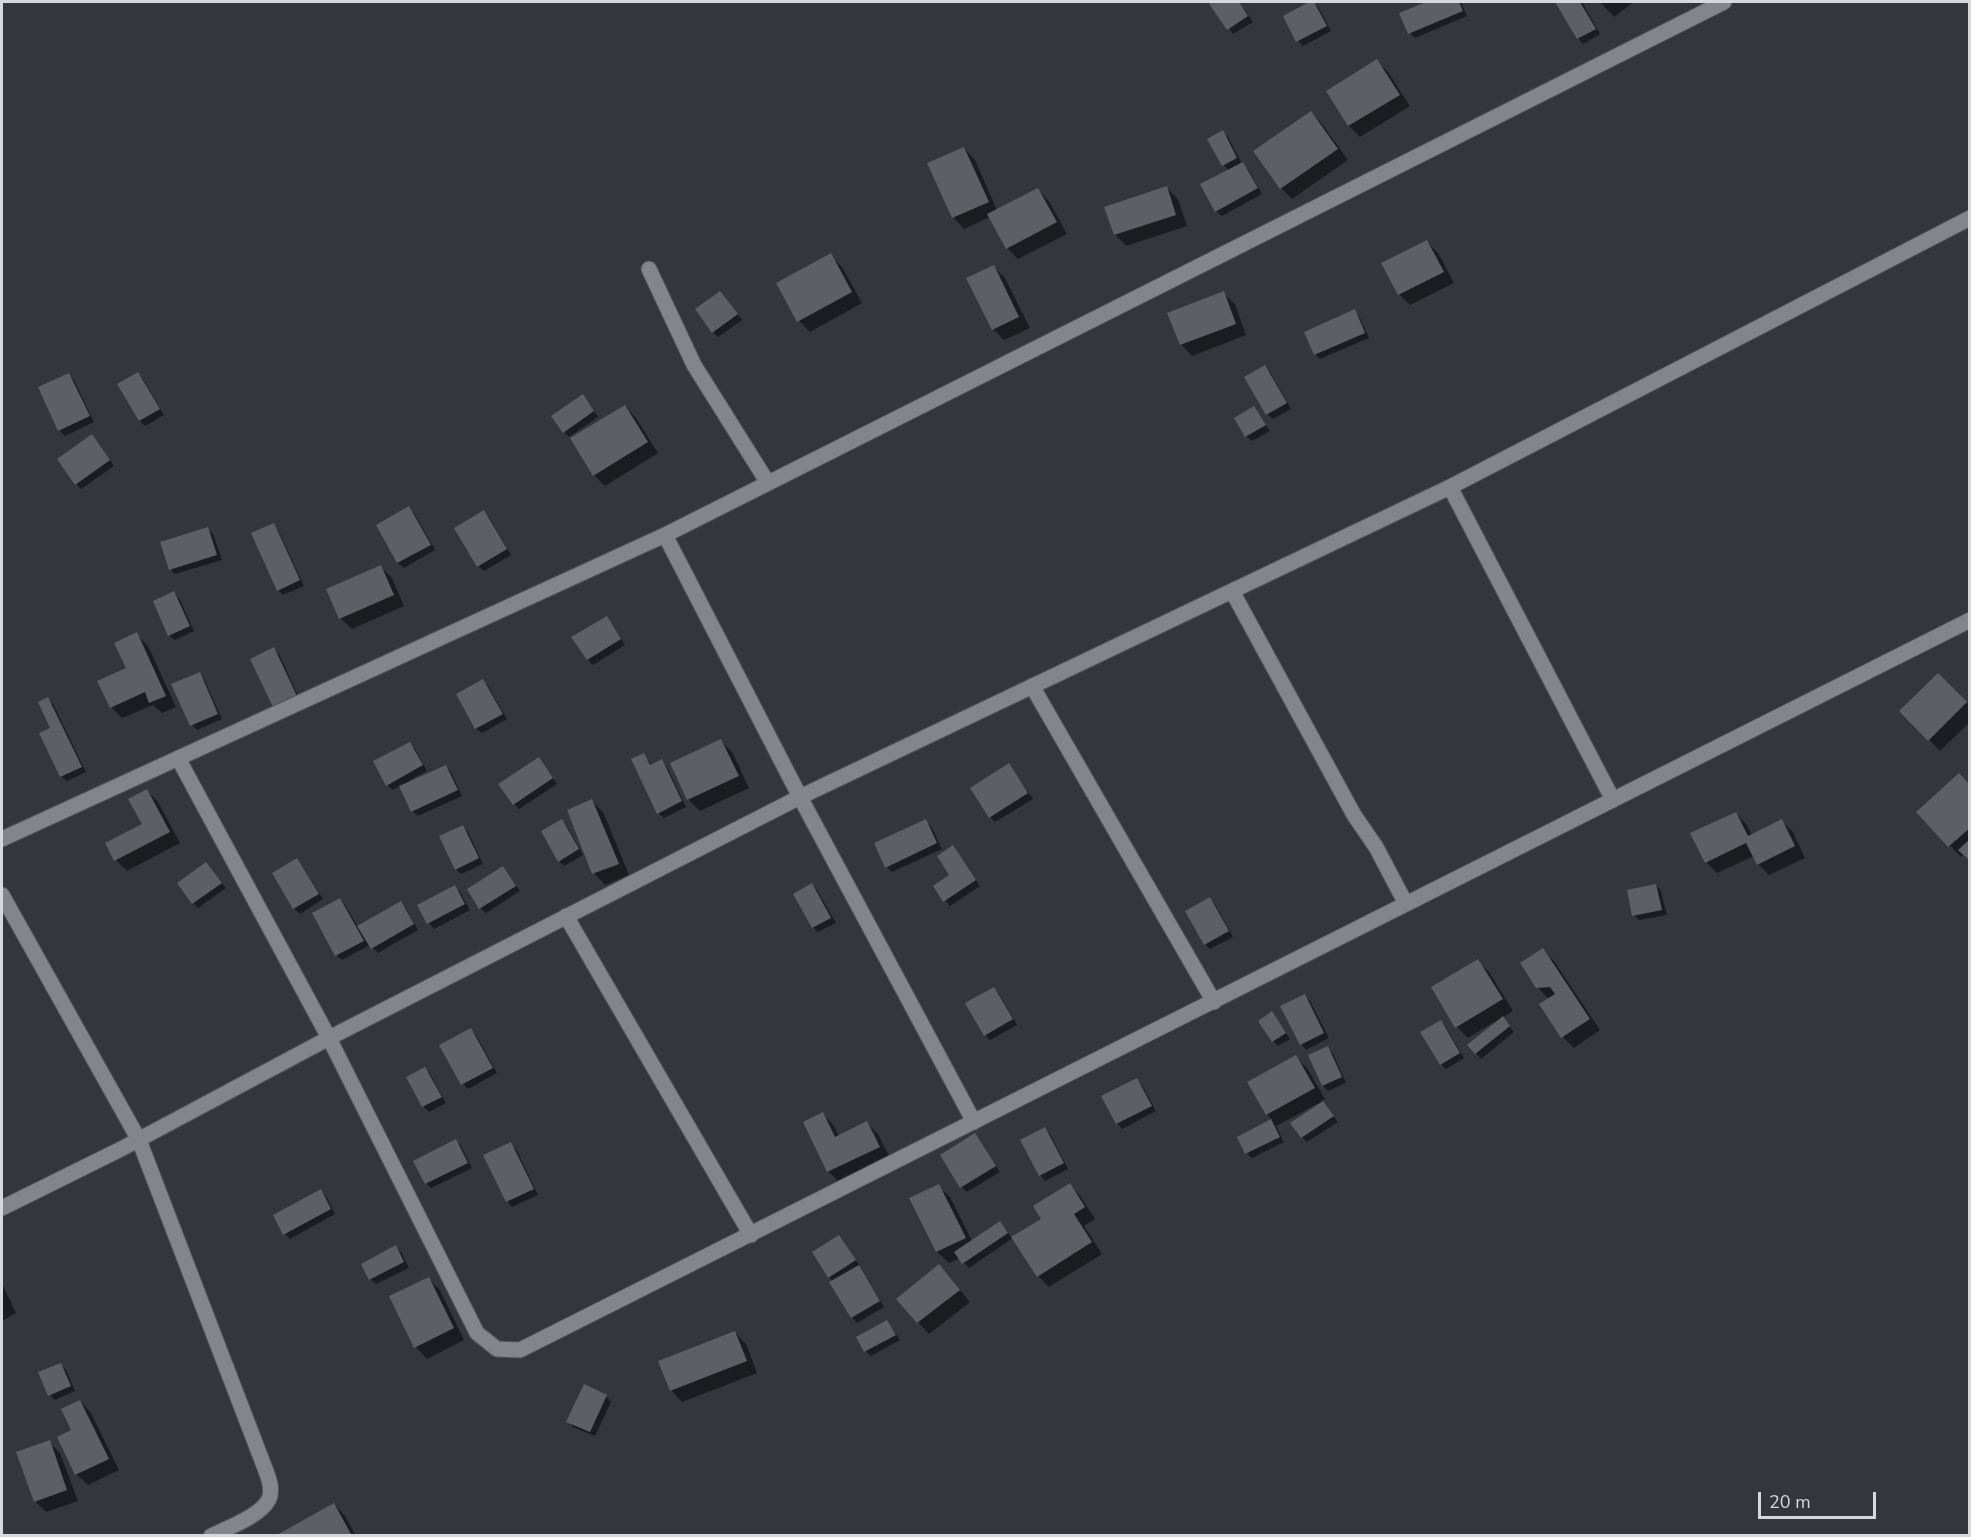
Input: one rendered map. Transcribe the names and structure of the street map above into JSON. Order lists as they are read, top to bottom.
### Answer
{
  "scale_bar": "20 m"
}
